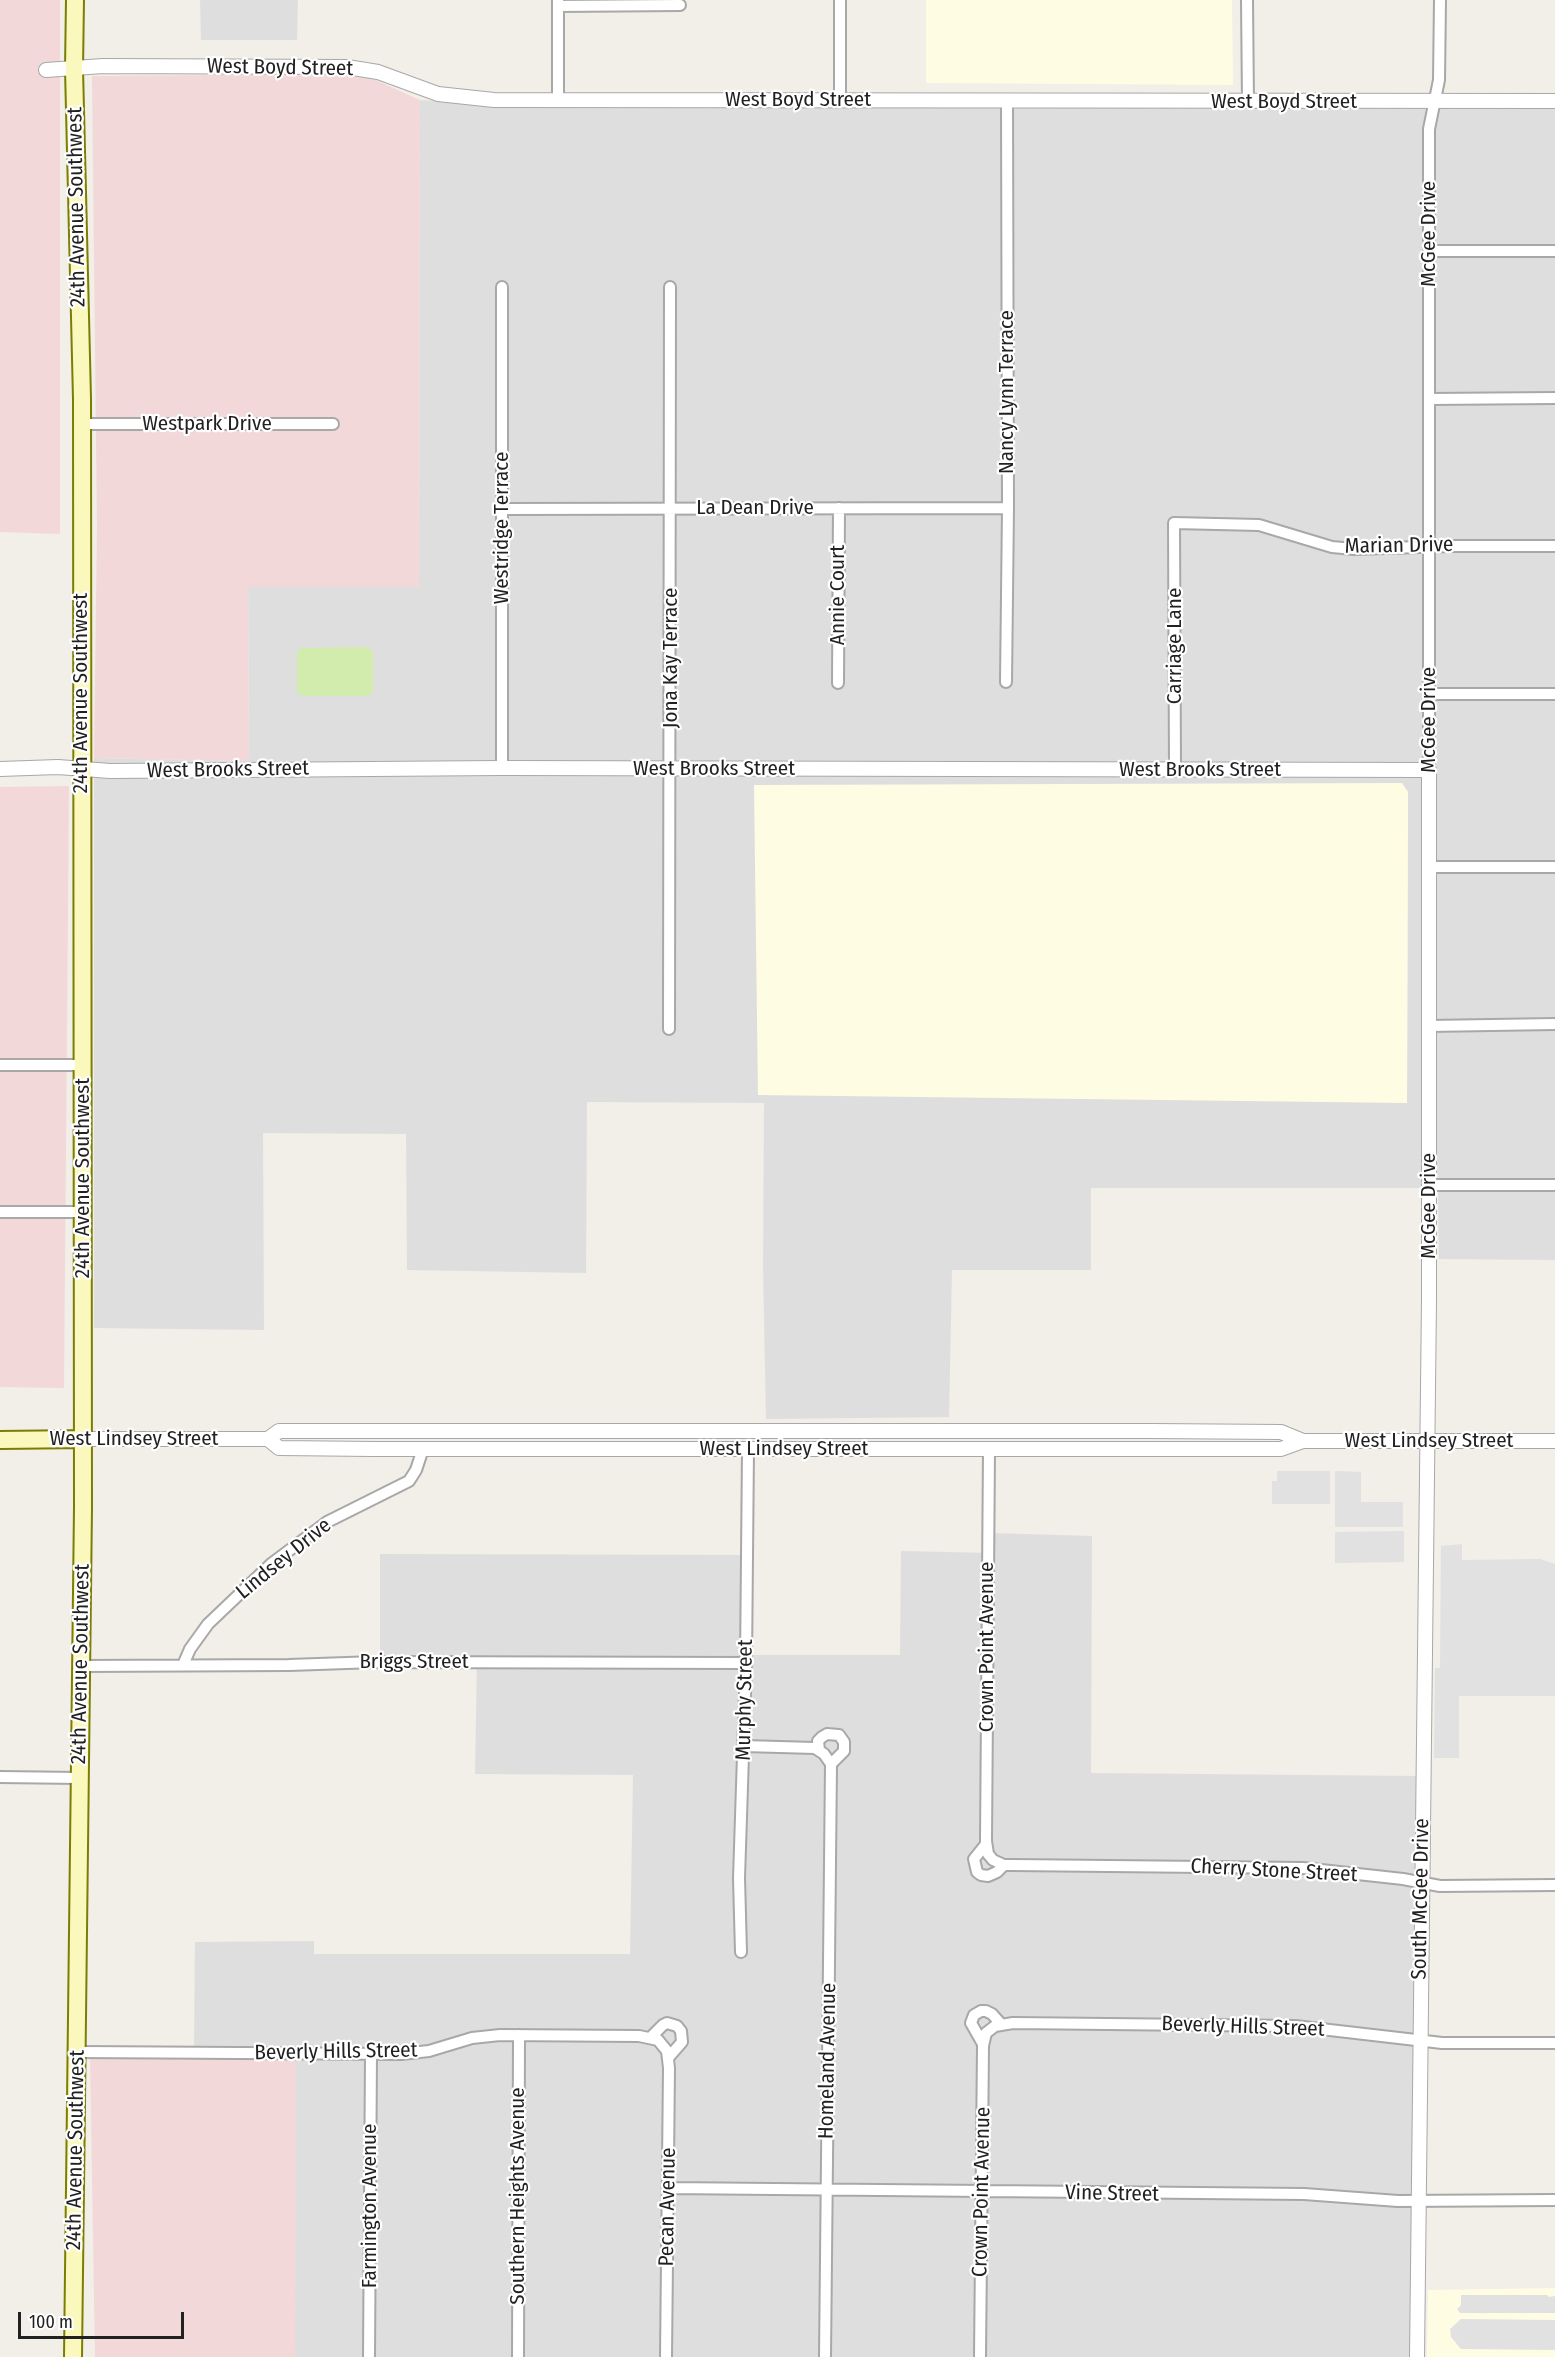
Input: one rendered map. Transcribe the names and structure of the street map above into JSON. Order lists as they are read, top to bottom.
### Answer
{
  "streets": {
    "main road": ["24th Avenue Southwest", "West Lindsey Street"],
    "street": [
      "West Boyd Street",
      "McGee Drive",
      "Nancy Lynn Terrace",
      "Westpark Drive",
      "La Dean Drive",
      "Westridge Terrace",
      "Marian Drive",
      "Annie Court",
      "Carriage Lane",
      "Jona Kay Terrace",
      "West Brooks Street",
      "Lindsey Drive",
      "Crown Point Avenue",
      "Briggs Street",
      "Murphy Street",
      "Cherry Stone Street",
      "South McGee Drive",
      "Beverly Hills Street",
      "Homeland Avenue",
      "Vine Street",
      "Southern Heights Avenue",
      "Farmington Avenue",
      "Pecan Avenue"
    ]
  },
  "crossings": [
    ["West Boyd Street", "24th Avenue Southwest"],
    ["West Boyd Street", "McGee Drive"],
    ["West Boyd Street", "Nancy Lynn Terrace"],
    ["24th Avenue Southwest", "Westpark Drive"],
    ["24th Avenue Southwest", "West Brooks Street"],
    ["24th Avenue Southwest", "West Lindsey Street"],
    ["24th Avenue Southwest", "Briggs Street"],
    ["24th Avenue Southwest", "Beverly Hills Street"],
    ["McGee Drive", "Marian Drive"],
    ["McGee Drive", "West Brooks Street"],
    ["McGee Drive", "West Lindsey Street"],
    ["McGee Drive", "South McGee Drive"],
    ["Nancy Lynn Terrace", "La Dean Drive"],
    ["La Dean Drive", "Westridge Terrace"],
    ["La Dean Drive", "Annie Court"],
    ["La Dean Drive", "Jona Kay Terrace"],
    ["Westridge Terrace", "West Brooks Street"],
    ["Marian Drive", "Carriage Lane"],
    ["Carriage Lane", "West Brooks Street"],
    ["Jona Kay Terrace", "West Brooks Street"],
    ["West Lindsey Street", "Lindsey Drive"],
    ["West Lindsey Street", "Crown Point Avenue"],
    ["West Lindsey Street", "Murphy Street"],
    ["West Lindsey Street", "South McGee Drive"],
    ["Lindsey Drive", "Briggs Street"],
    ["Crown Point Avenue", "Cherry Stone Street"],
    ["Crown Point Avenue", "Beverly Hills Street"],
    ["Crown Point Avenue", "Vine Street"],
    ["Briggs Street", "Murphy Street"],
    ["Cherry Stone Street", "South McGee Drive"],
    ["South McGee Drive", "Beverly Hills Street"],
    ["South McGee Drive", "Vine Street"],
    ["Beverly Hills Street", "Southern Heights Avenue"],
    ["Beverly Hills Street", "Farmington Avenue"],
    ["Beverly Hills Street", "Pecan Avenue"],
    ["Homeland Avenue", "Vine Street"],
    ["Vine Street", "Pecan Avenue"]
  ],
  "scale_bar": "100 m"
}
